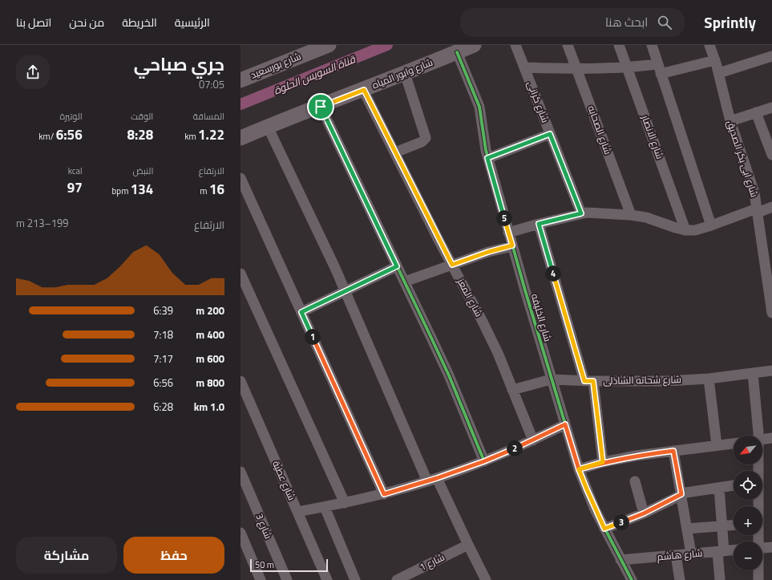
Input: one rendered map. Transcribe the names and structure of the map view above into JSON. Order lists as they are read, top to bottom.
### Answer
{
  "streets": {
    "main road": ["شارع بورسعيد", "شارع وابور المياه"],
    "street": [
      "شارع كرانى",
      "شارع الصحابه",
      "شارع الانصار",
      "شارع ابى بكر الصديق",
      "شارع المعز",
      "شارع الخليفه",
      "شارع شحاته الشاذلى",
      "شارع عطية",
      "شارع 3",
      "شارع هاشم",
      "شارع 1"
    ]
  },
  "crossings": [
    ["شارع وابور المياه", "شارع المعز"],
    ["شارع وابور المياه", "شارع الخليفه"],
    ["شارع المعز", "شارع شحاته الشاذلى"],
    ["شارع الخليفه", "شارع شحاته الشاذلى"],
    ["شارع الخليفه", "شارع هاشم"]
  ],
  "water": ["قناة السويس الحلوة"],
  "scale_bar": "50 m",
  "north": "bottom left",
  "page": {
    "header": "Sprintly",
    "search": "ابحث هنا",
    "nav": [
      "الرئيسية",
      "الخريطة",
      "من نحن",
      "اتصل بنا"
    ],
    "heading": ["جري صباحي", "07:05"],
    "stats": [
      ["المسافة", "1.22 km"],
      ["الوقت", "8:28"],
      ["الوتيرة", "6:56 /km"],
      ["الارتفاع", "16 m"],
      ["النبض", "134 bpm"],
      ["kcal", "97"]
    ],
    "chart": ["الارتفاع", "199–213 m"],
    "pins": [
      "5",
      "4",
      "1",
      "2",
      "3"
    ],
    "list": [
      {
        "name": "200 m",
        "note": "6:39"
      },
      {
        "name": "400 m",
        "note": "7:18"
      },
      {
        "name": "600 m",
        "note": "7:17"
      },
      {
        "name": "800 m",
        "note": "6:56"
      },
      {
        "name": "1.0 km",
        "note": "6:28"
      }
    ],
    "map_buttons": ["+", "−"],
    "buttons": ["حفظ", "مشاركة"],
    "scale": "50 m"
  }
}
